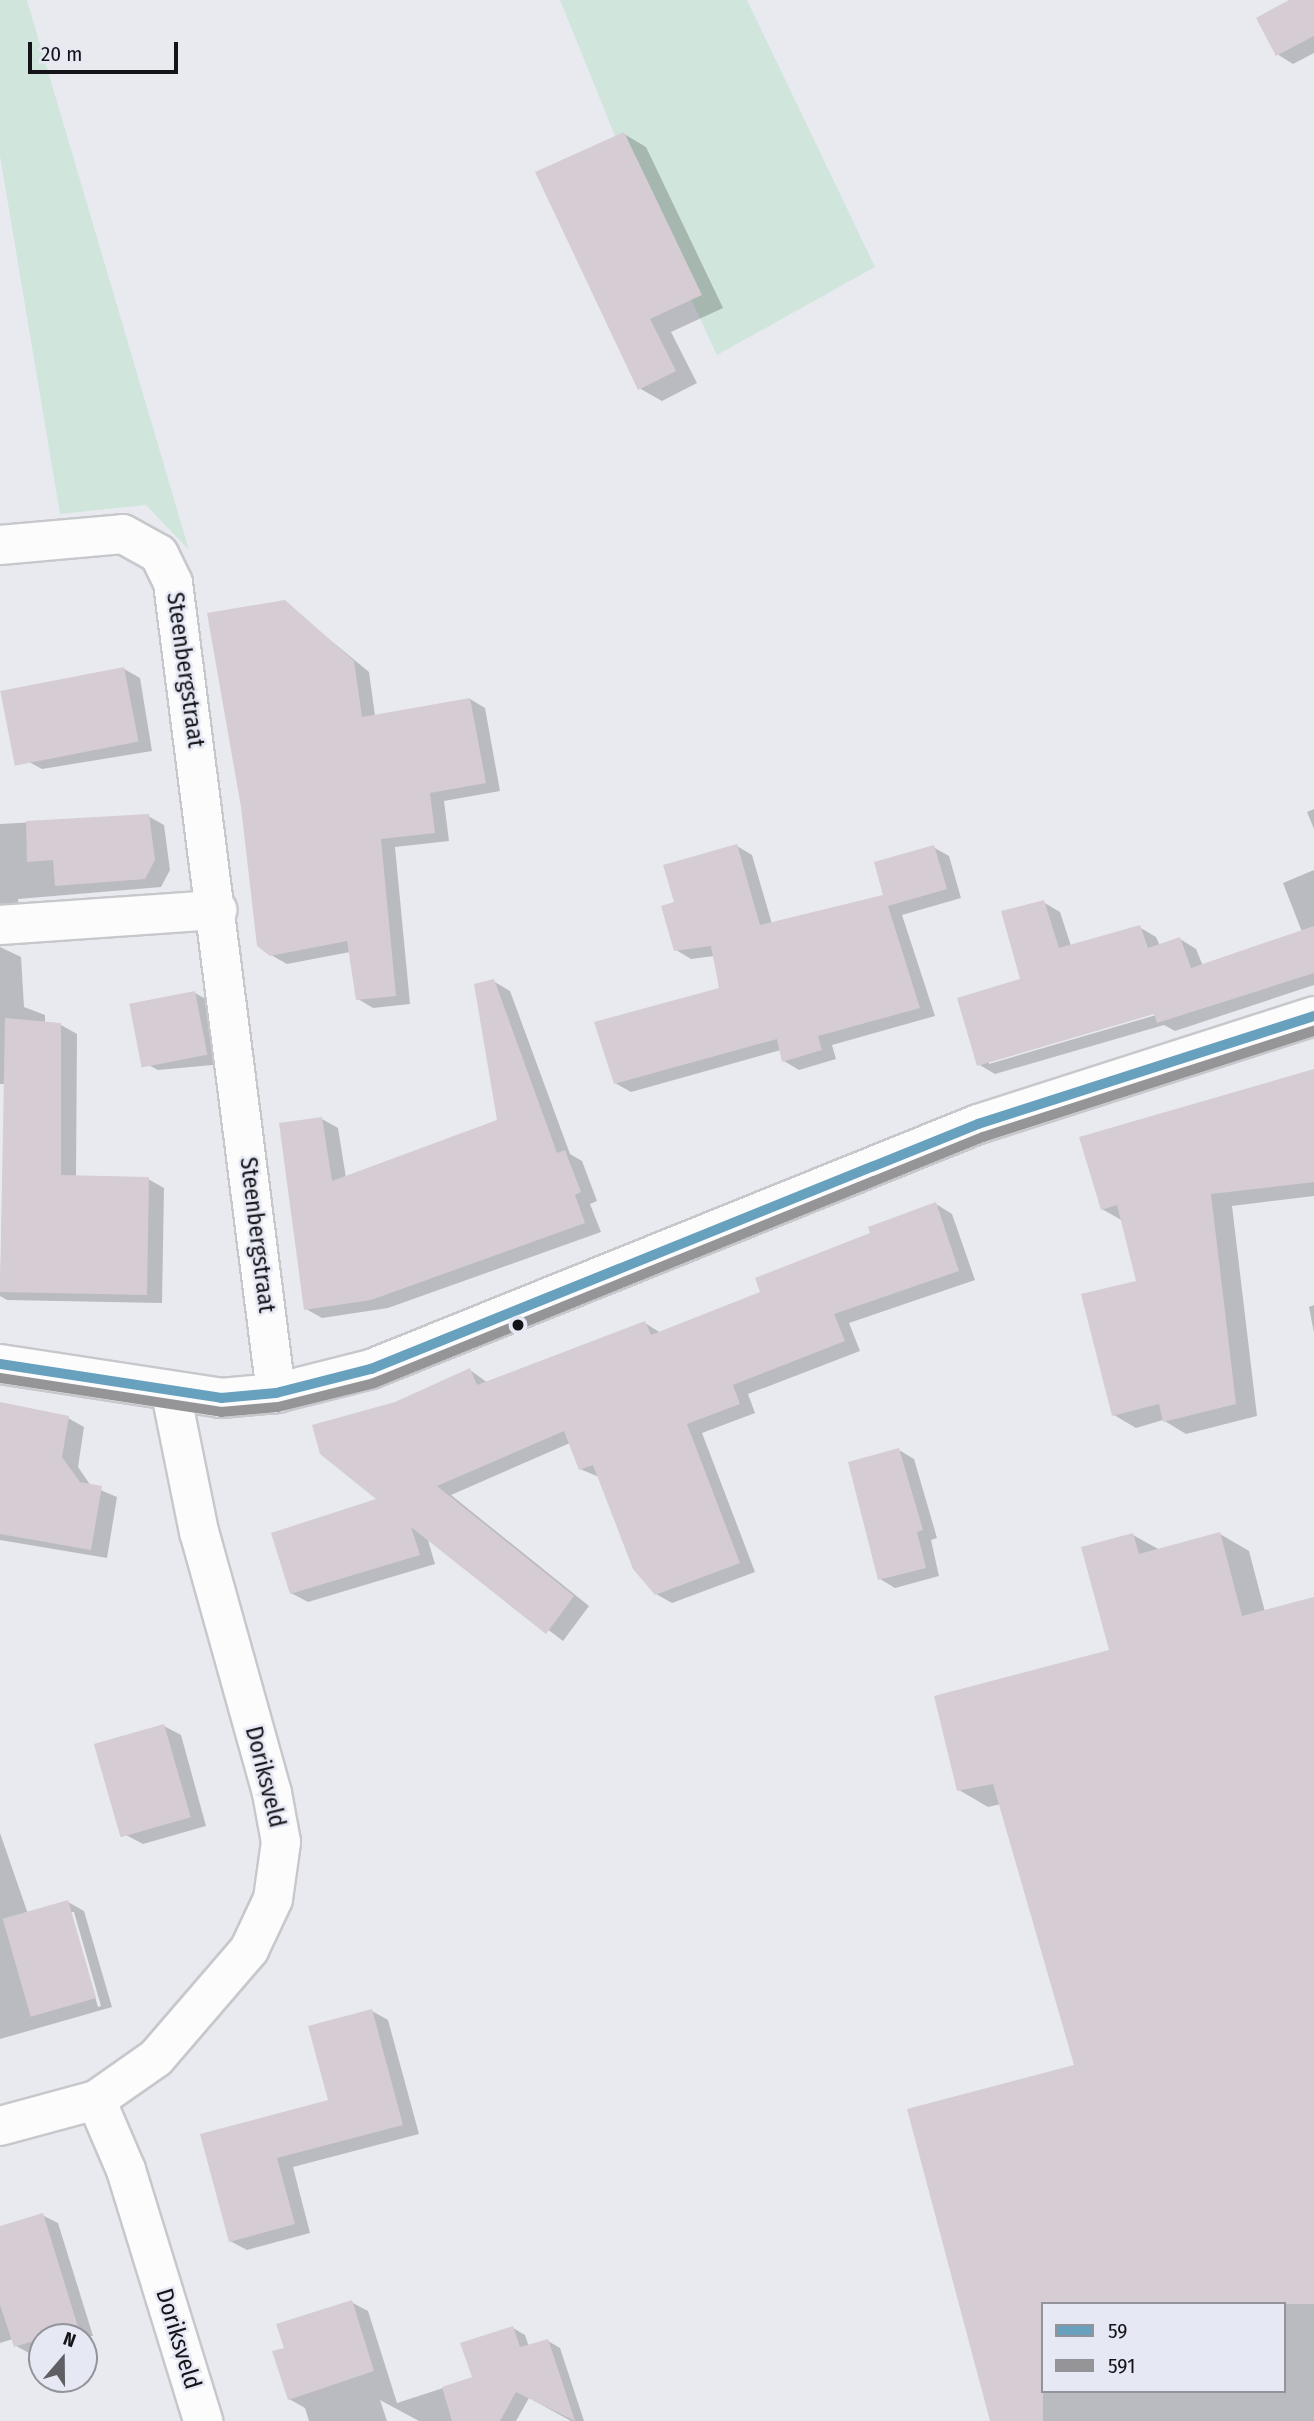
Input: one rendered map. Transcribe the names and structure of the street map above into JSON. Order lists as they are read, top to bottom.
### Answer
{
  "streets": {
    "street": ["Steenbergstraat", "Doriksveld"]
  },
  "lines": ["transit line 59", "transit line 591"],
  "legend": ["59", "591"],
  "scale_bar": "20 m",
  "north": "top"
}
